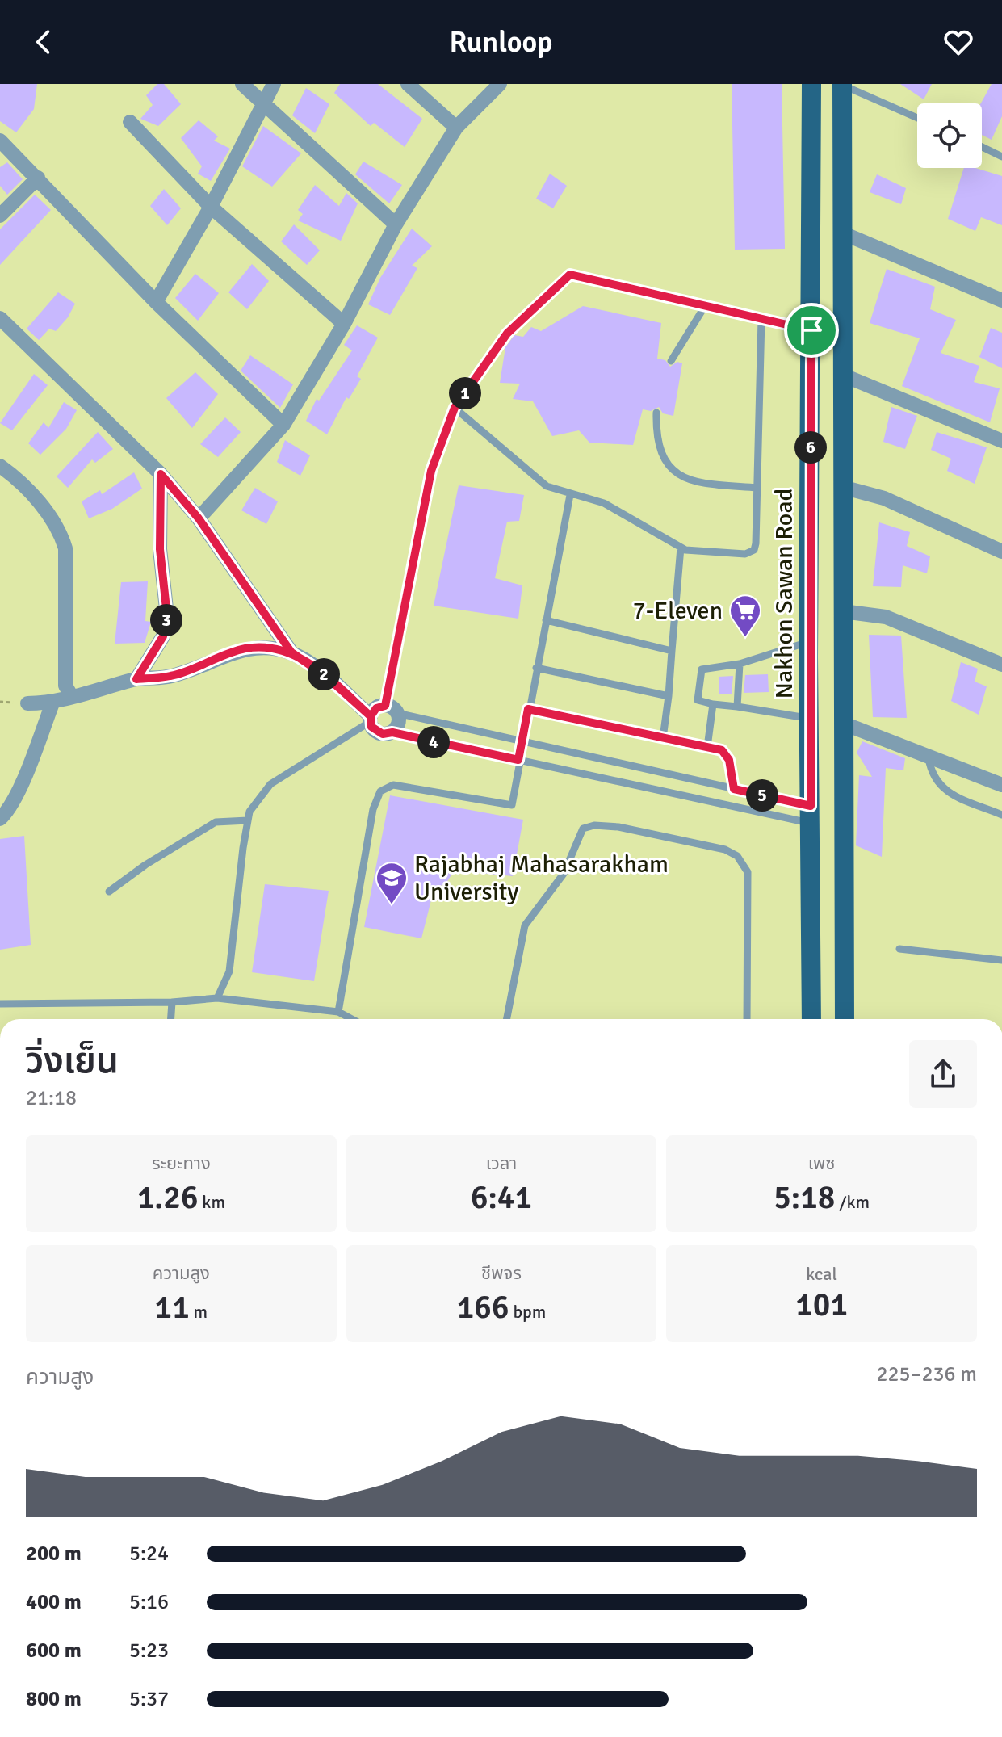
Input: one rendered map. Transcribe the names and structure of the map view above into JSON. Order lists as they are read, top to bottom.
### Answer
{
  "streets": {
    "main road": ["Nakhon Sawan Road"]
  },
  "places": {
    "supermarket": ["7-Eleven"],
    "school or university": ["Rajabhaj Mahasarakham University"]
  },
  "page": {
    "header": "Runloop",
    "pins": [
      "1",
      "6",
      "3",
      "2",
      "4",
      "5"
    ],
    "heading": ["วิ่งเย็น", "21:18"],
    "stats": [
      ["ระยะทาง", "1.26 km"],
      ["เวลา", "6:41"],
      ["เพซ", "5:18 /km"],
      ["ความสูง", "11 m"],
      ["ชีพจร", "166 bpm"],
      ["kcal", "101"]
    ],
    "chart": ["ความสูง", "225–236 m"],
    "list": [
      {
        "name": "200 m",
        "note": "5:24"
      },
      {
        "name": "400 m",
        "note": "5:16"
      },
      {
        "name": "600 m",
        "note": "5:23"
      },
      {
        "name": "800 m",
        "note": "5:37"
      }
    ]
  }
}
